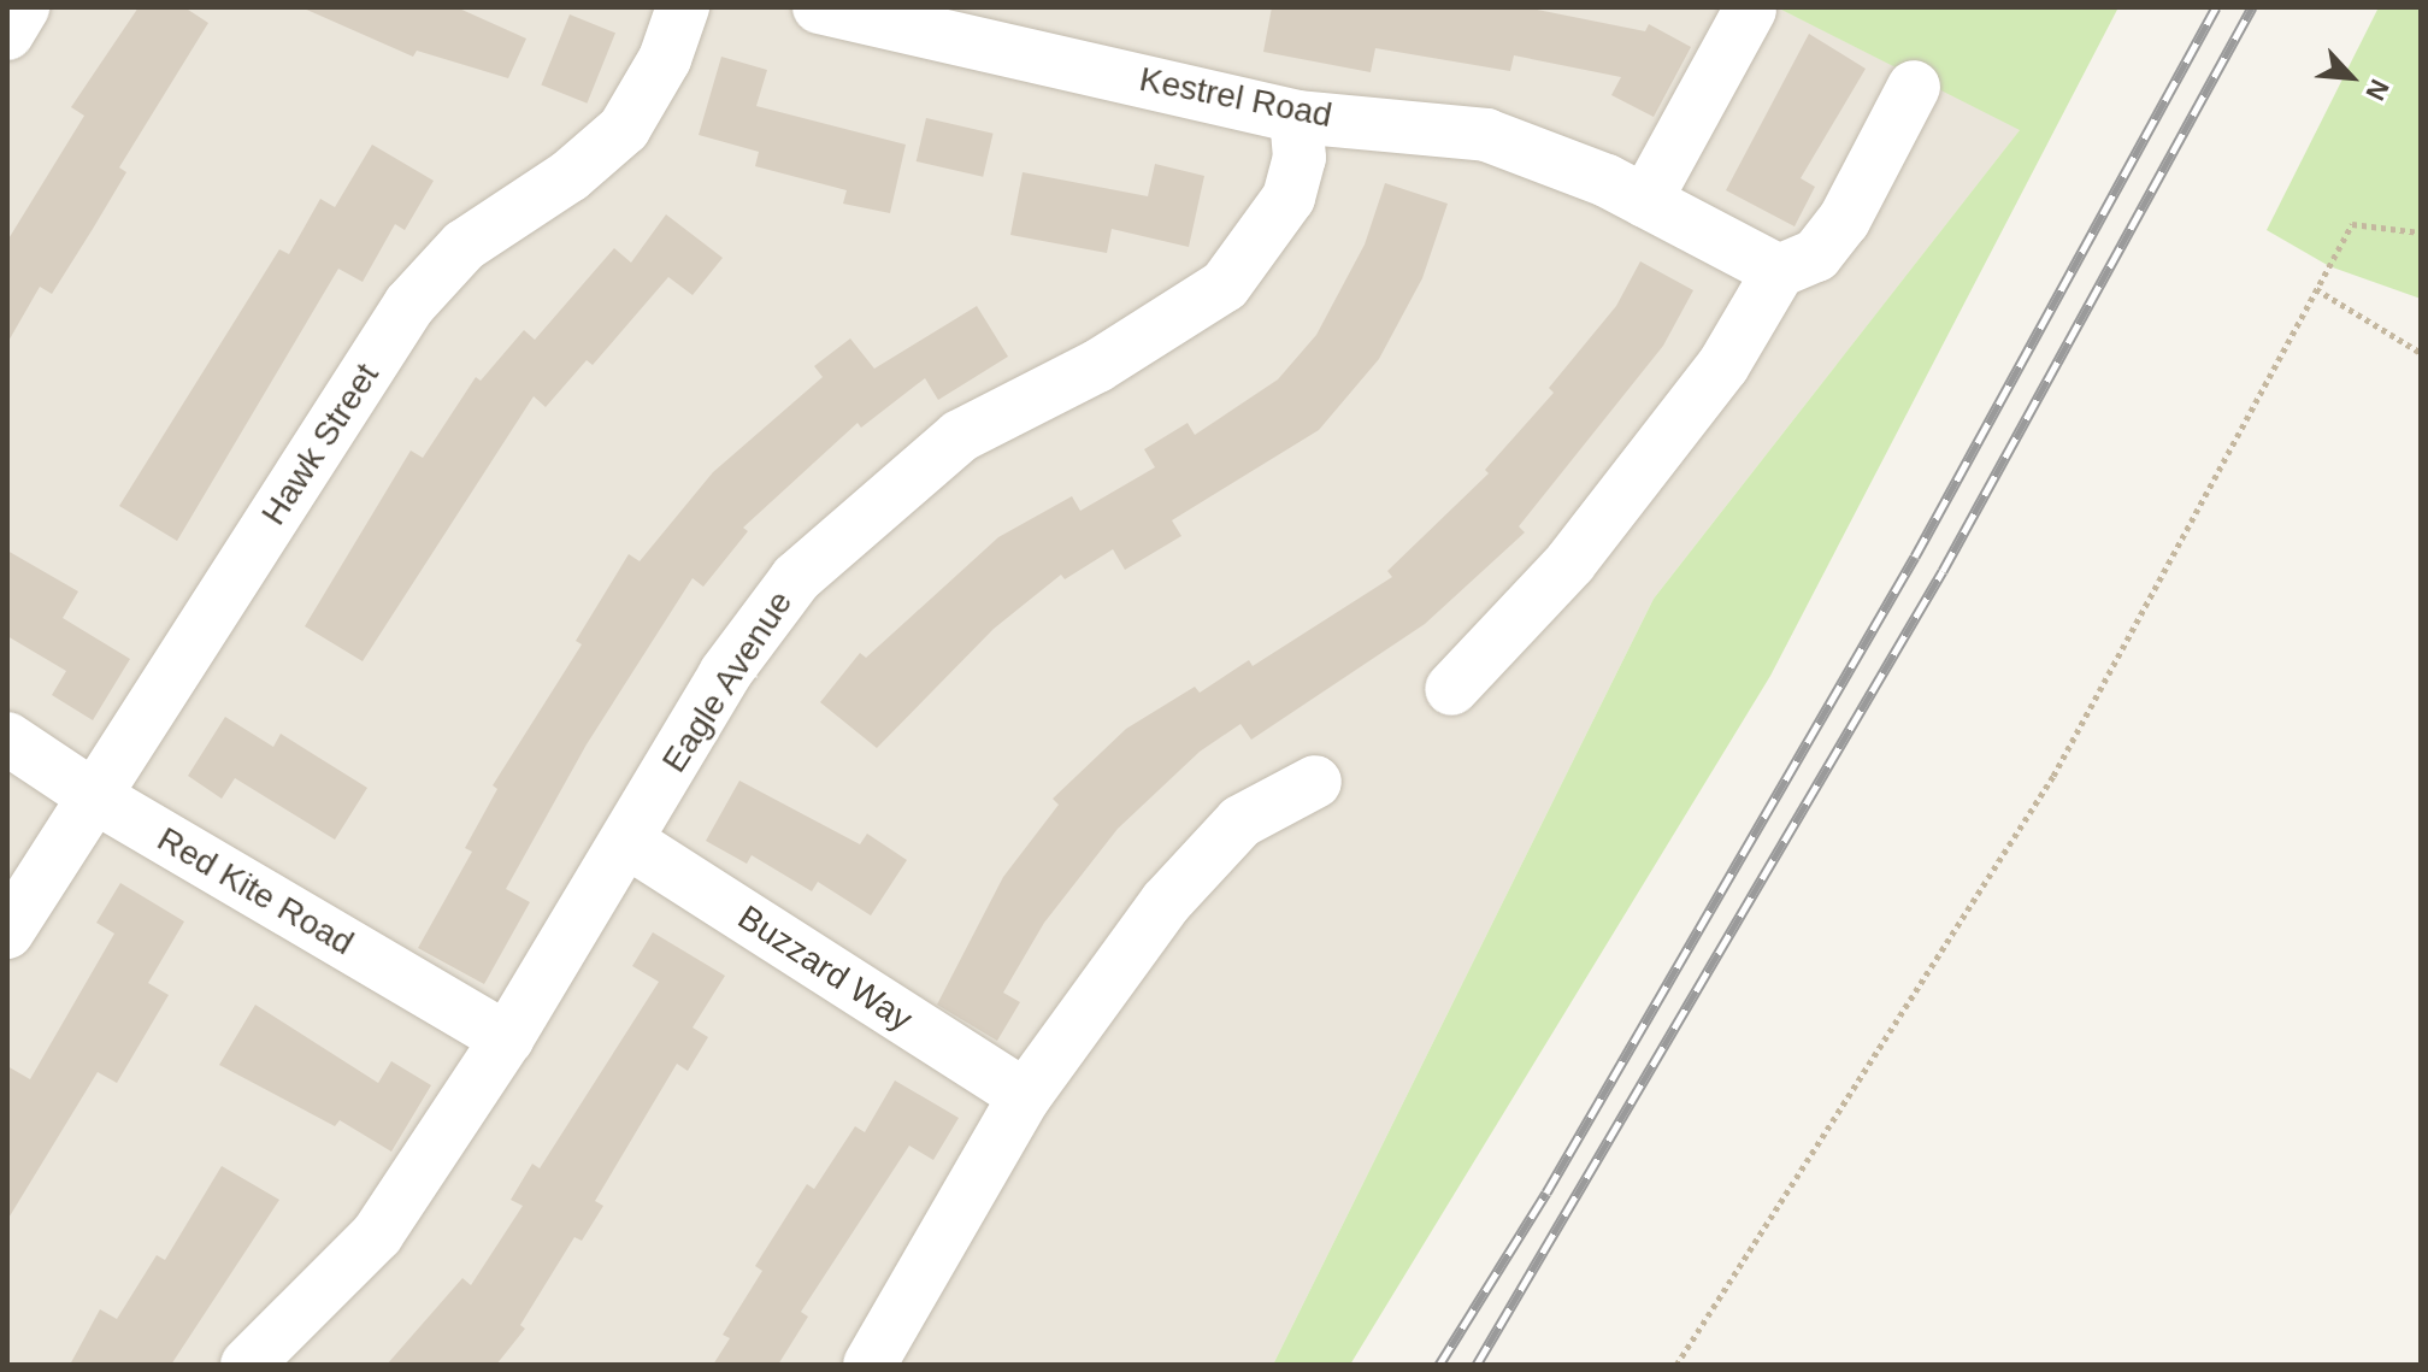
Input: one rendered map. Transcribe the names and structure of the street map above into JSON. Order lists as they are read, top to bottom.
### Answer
{
  "streets": {
    "street": [
      "Kestrel Road",
      "Hawk Street",
      "Eagle Avenue",
      "Red Kite Road",
      "Buzzard Way"
    ]
  },
  "crossings": [
    ["Kestrel Road", "Eagle Avenue"],
    ["Hawk Street", "Red Kite Road"],
    ["Eagle Avenue", "Red Kite Road"],
    ["Eagle Avenue", "Buzzard Way"]
  ],
  "north": "bottom right"
}
